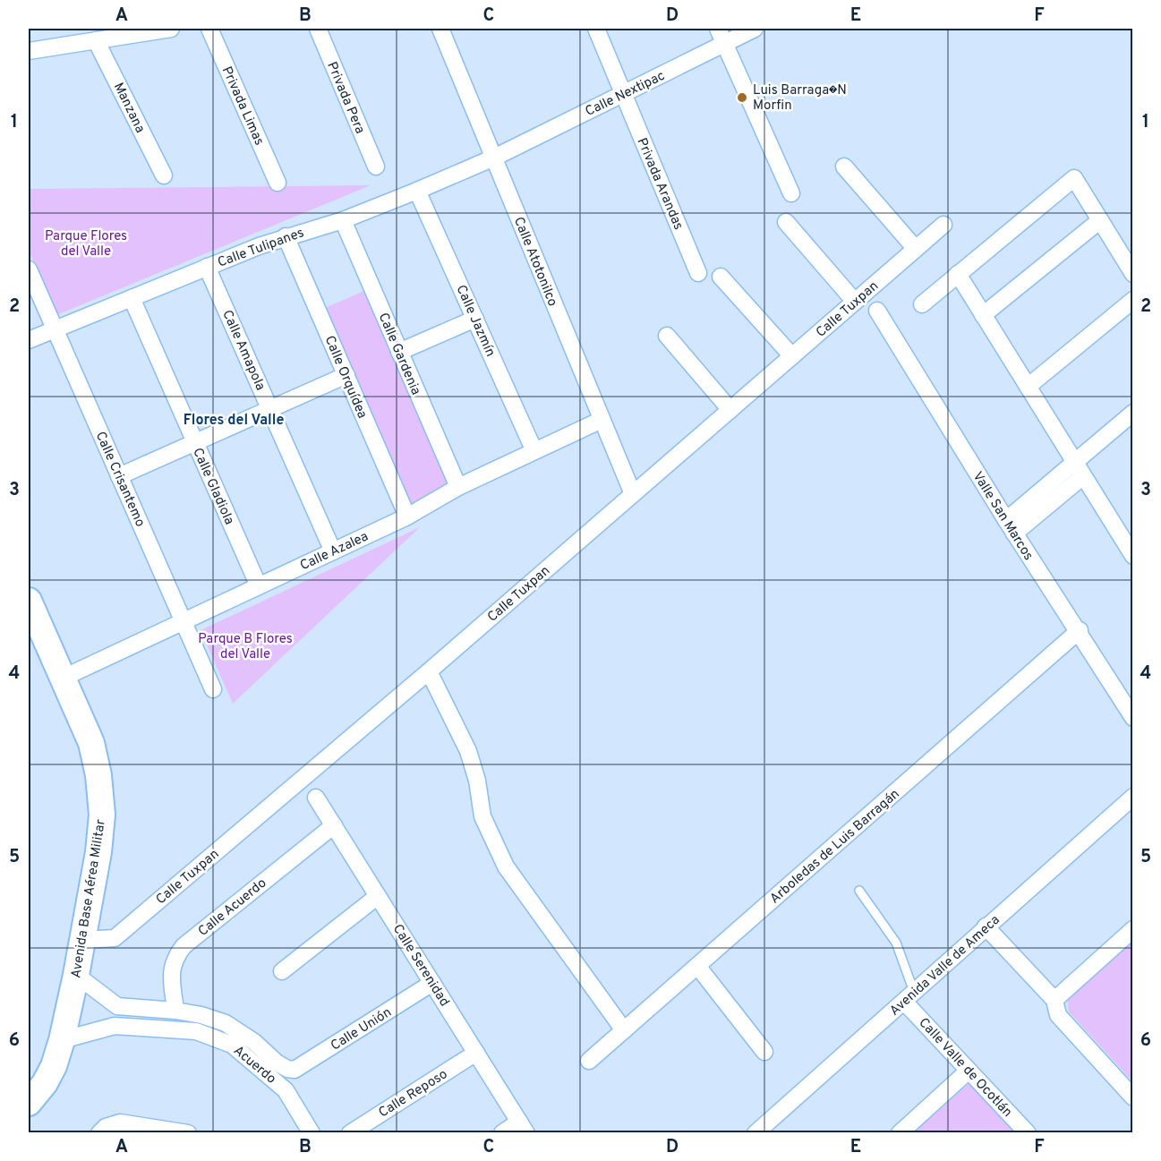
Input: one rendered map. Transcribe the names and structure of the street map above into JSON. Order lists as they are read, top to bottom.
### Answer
{
  "streets": {
    "main road": ["Avenida Base Aérea Militar"],
    "street": [
      "Calle Nextipac",
      "Privada Pera",
      "Privada Limas",
      "Manzana",
      "Privada Arandas",
      "Calle Tulipanes",
      "Calle Atotonilco",
      "Calle Tuxpan",
      "Calle Jazmín",
      "Calle Amapola",
      "Calle Gardenia",
      "Calle Orquídea",
      "Calle Crisantemo",
      "Calle Gladiola",
      "Valle San Marcos",
      "Calle Azalea",
      "Arboledas de Luis Barragán",
      "Calle Acuerdo",
      "Calle Serenidad",
      "Avenida Valle de Ameca",
      "Calle Unión",
      "Acuerdo",
      "Calle Valle de Ocotlán",
      "Calle Reposo"
    ]
  },
  "crossings": [
    ["Calle Nextipac", "Privada Arandas"],
    ["Calle Nextipac", "Calle Tulipanes"],
    ["Calle Nextipac", "Calle Atotonilco"],
    ["Calle Tulipanes", "Calle Atotonilco"],
    ["Calle Tulipanes", "Calle Jazmín"],
    ["Calle Tulipanes", "Calle Amapola"],
    ["Calle Tulipanes", "Calle Gardenia"],
    ["Calle Tulipanes", "Calle Orquídea"],
    ["Calle Tulipanes", "Calle Crisantemo"],
    ["Calle Tulipanes", "Calle Gladiola"],
    ["Calle Atotonilco", "Calle Tuxpan"],
    ["Calle Atotonilco", "Calle Azalea"],
    ["Calle Tuxpan", "Avenida Base Aérea Militar"],
    ["Calle Jazmín", "Calle Azalea"],
    ["Calle Amapola", "Calle Azalea"],
    ["Calle Gardenia", "Calle Azalea"],
    ["Calle Orquídea", "Calle Azalea"],
    ["Calle Crisantemo", "Calle Azalea"],
    ["Calle Gladiola", "Calle Azalea"],
    ["Valle San Marcos", "Arboledas de Luis Barragán"],
    ["Calle Azalea", "Avenida Base Aérea Militar"],
    ["Avenida Base Aérea Militar", "Acuerdo"],
    ["Calle Acuerdo", "Calle Serenidad"],
    ["Calle Acuerdo", "Acuerdo"],
    ["Calle Serenidad", "Calle Unión"],
    ["Calle Serenidad", "Calle Reposo"],
    ["Avenida Valle de Ameca", "Calle Valle de Ocotlán"],
    ["Calle Unión", "Acuerdo"]
  ],
  "districts": ["Flores del Valle"],
  "parks": ["Parque Flores del Valle", "Parque B Flores del Valle"],
  "places": ["Luis Barraga�N Morfin"],
  "grid": {
    "columns": [
      "A",
      "B",
      "C",
      "D",
      "E",
      "F"
    ],
    "rows": [
      "1",
      "2",
      "3",
      "4",
      "5",
      "6"
    ]
  }
}
